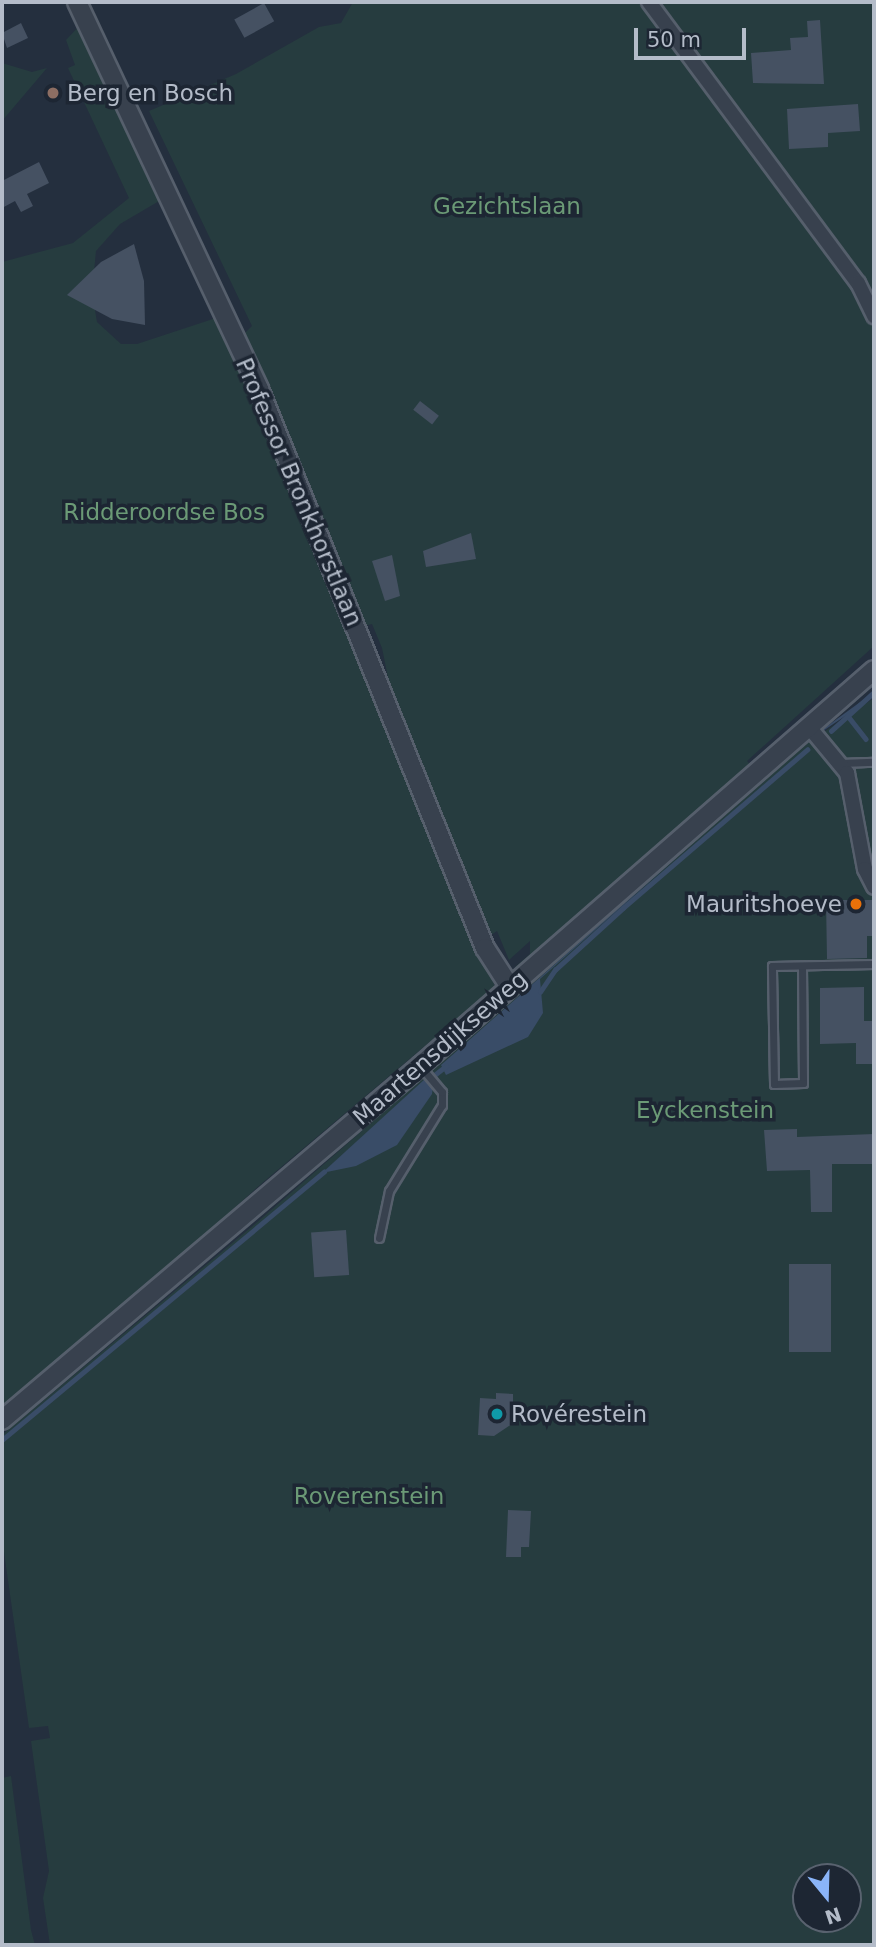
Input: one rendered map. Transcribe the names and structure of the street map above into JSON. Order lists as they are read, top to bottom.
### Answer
{
  "streets": {
    "street": ["Professor Bronkhorstlaan", "Maartensdijkseweg"]
  },
  "crossings": [
    ["Professor Bronkhorstlaan", "Maartensdijkseweg"]
  ],
  "parks": [
    "Gezichtslaan",
    "Ridderoordse Bos",
    "Eyckenstein",
    "Roverenstein"
  ],
  "places": ["Berg en Bosch", "Mauritshoeve", "Rovérestein"],
  "scale_bar": "50 m",
  "north": "bottom"
}
